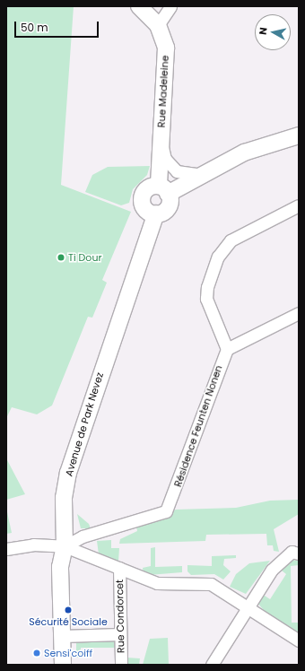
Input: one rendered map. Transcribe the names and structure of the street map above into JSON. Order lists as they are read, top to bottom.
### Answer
{
  "streets": {
    "street": [
      "Rue Madeleine",
      "Avenue de Park Nevez",
      "Résidence Feunten Nonen",
      "Rue Condorcet"
    ]
  },
  "crossings": [
    ["Rue Madeleine", "Avenue de Park Nevez"],
    ["Avenue de Park Nevez", "Résidence Feunten Nonen"]
  ],
  "places": ["Ti Dour", "Sécurité Sociale", "Sensi'coiff"],
  "scale_bar": "50 m",
  "north": "left"
}
